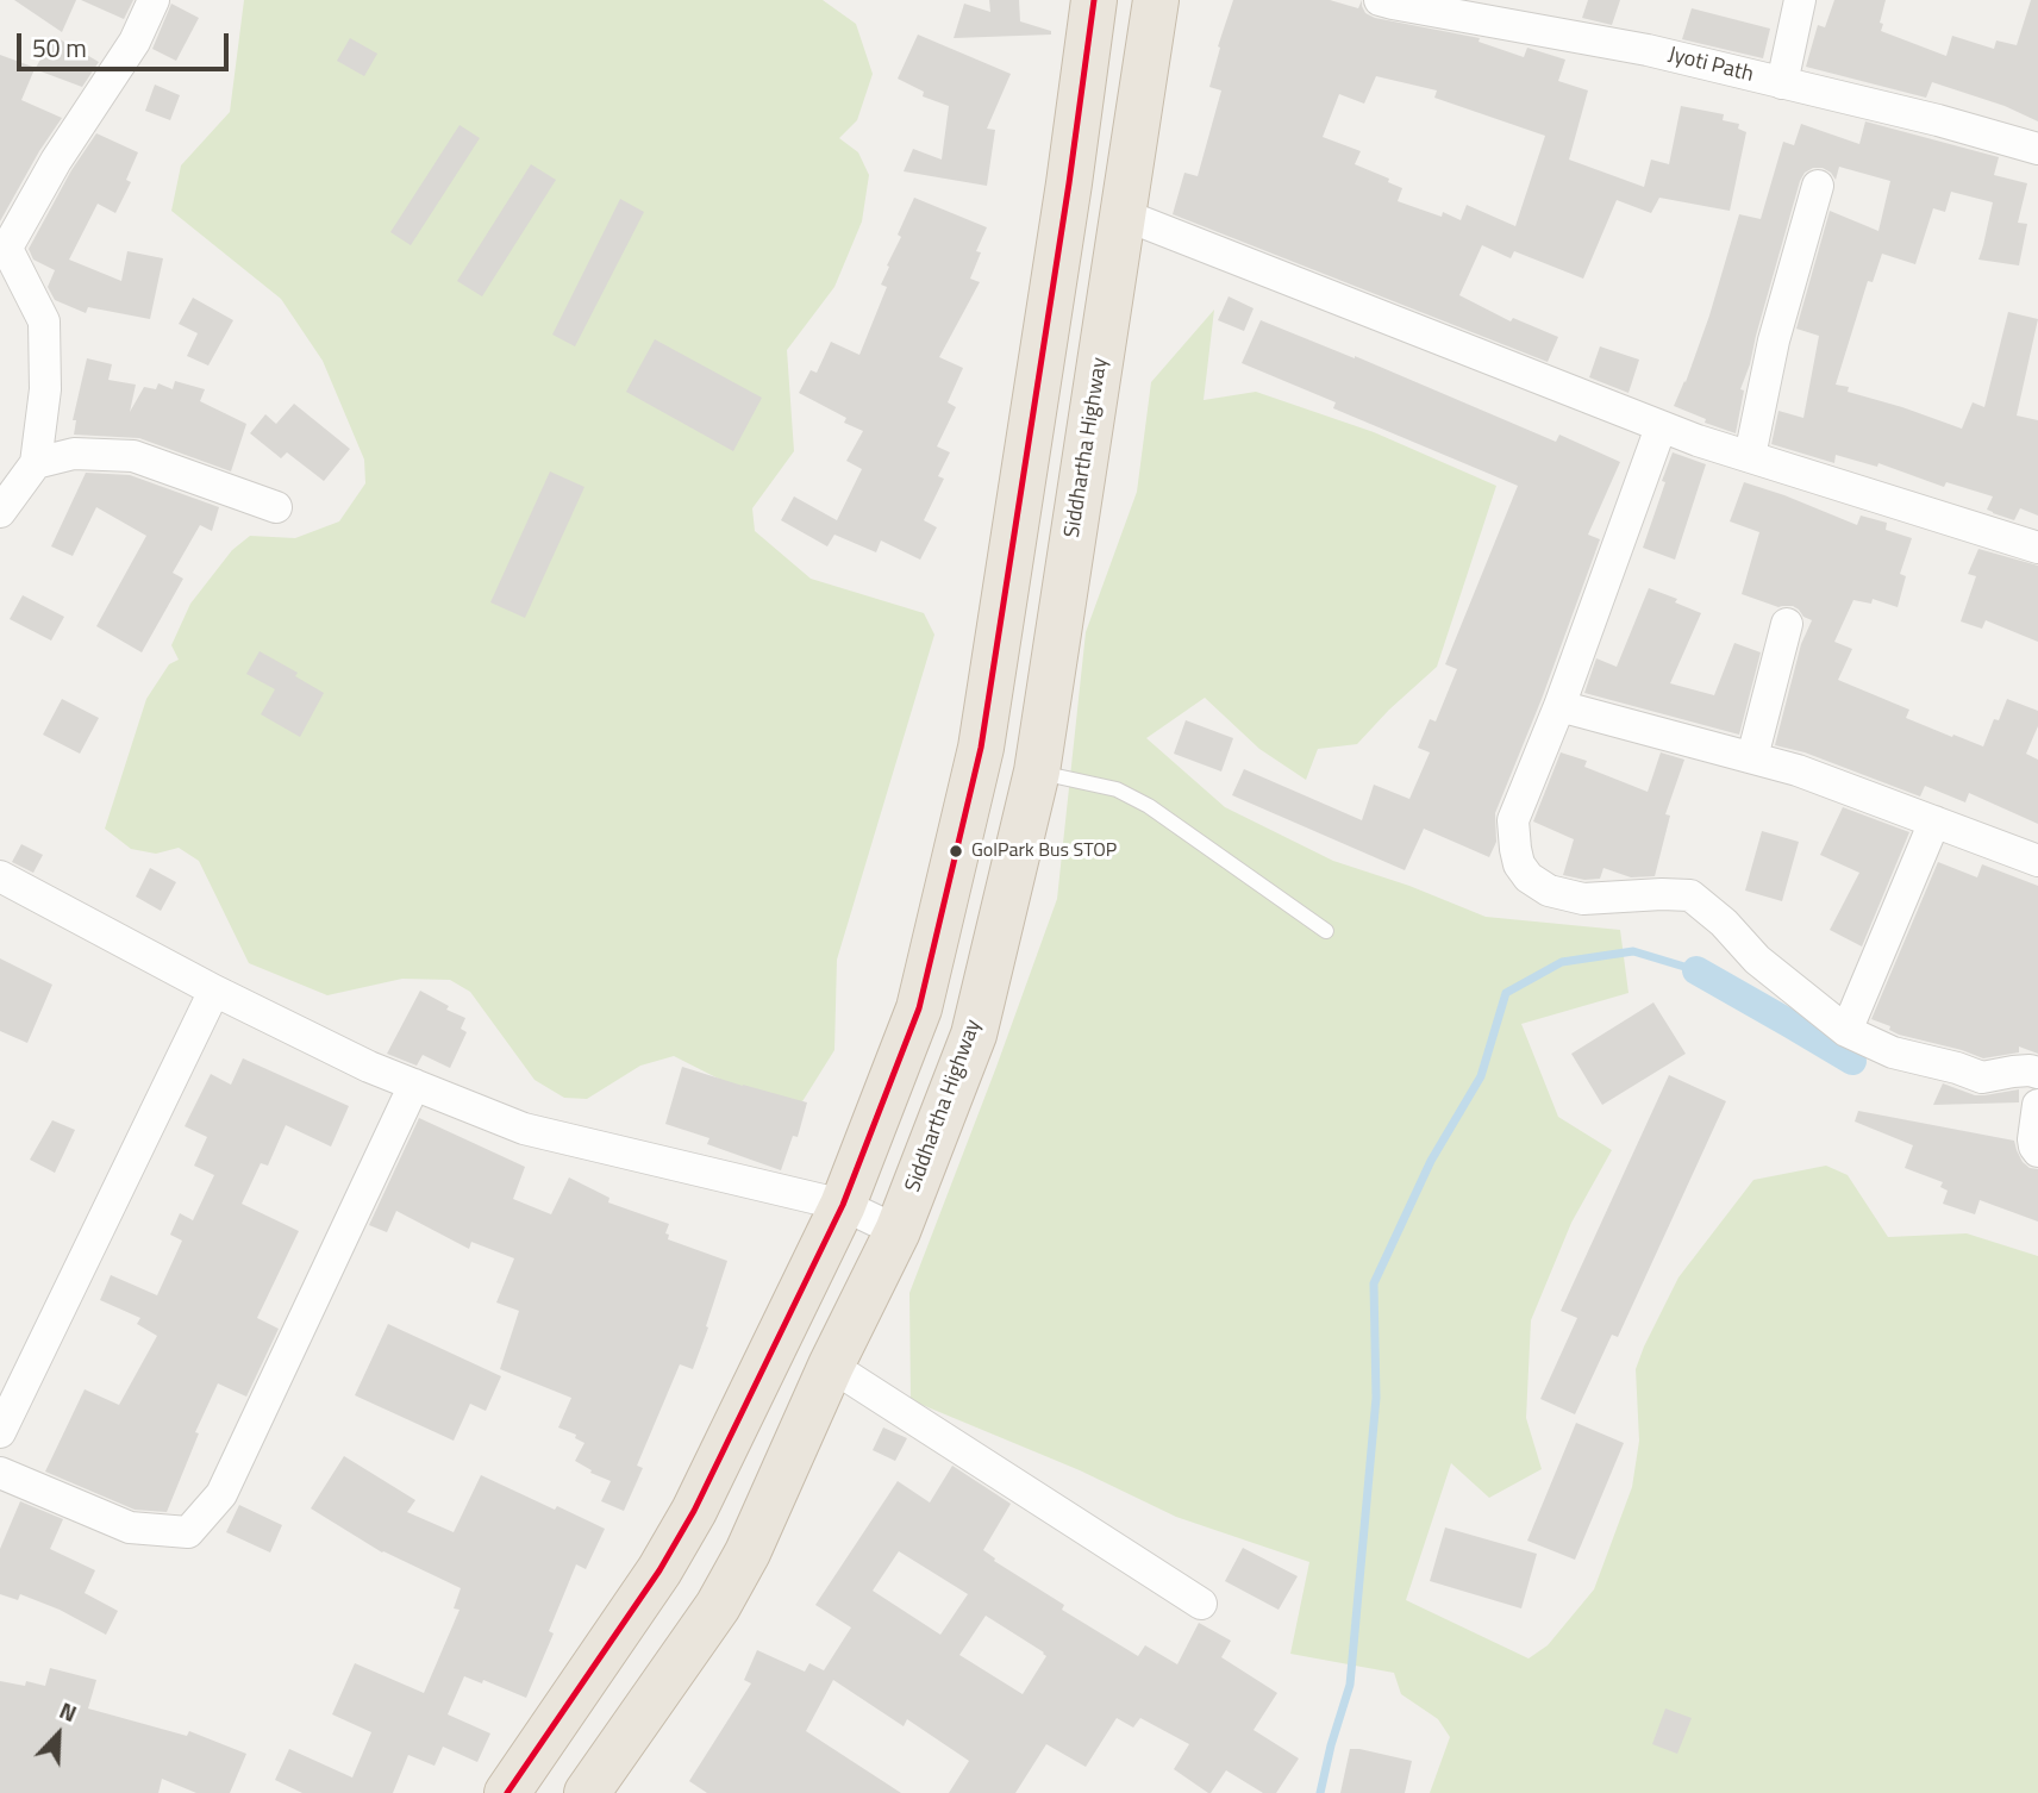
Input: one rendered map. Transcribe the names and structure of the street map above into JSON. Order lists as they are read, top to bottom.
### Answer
{
  "streets": {
    "highway": ["Siddhartha Highway"],
    "street": ["Jyoti Path"]
  },
  "places": ["GolPark Bus STOP"],
  "scale_bar": "50 m",
  "north": "top right"
}
